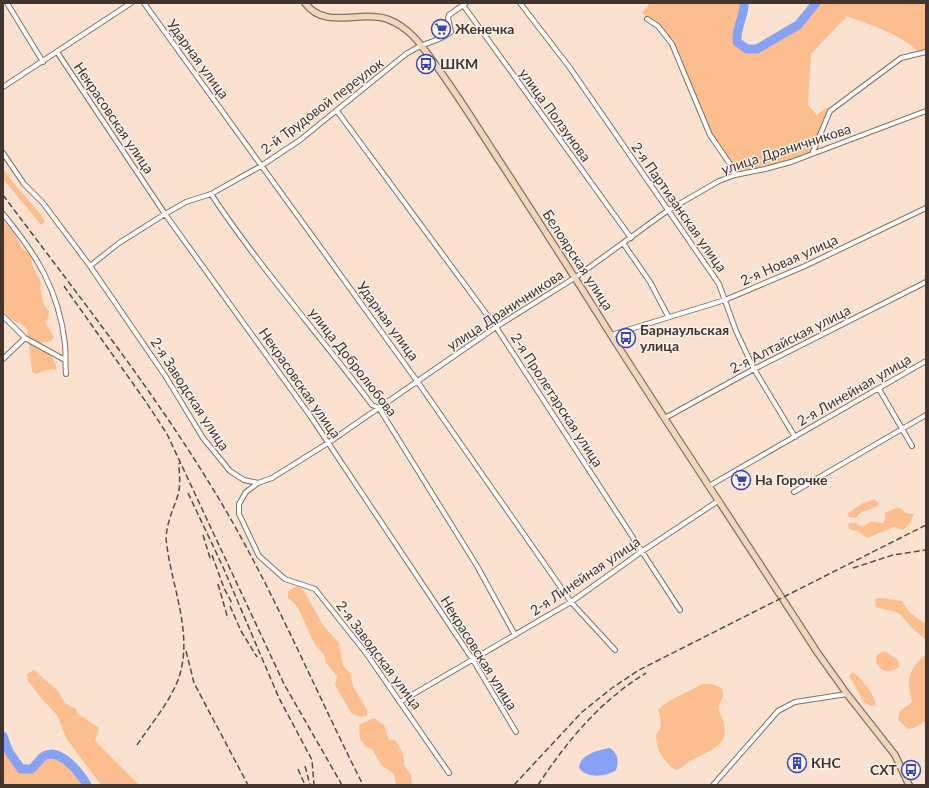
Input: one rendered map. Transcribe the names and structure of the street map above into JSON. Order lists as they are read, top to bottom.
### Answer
{
  "streets": {
    "street": [
      "Ударная улица",
      "2-й Трудовой переулок",
      "улица Ползунова",
      "Некрасовская улица",
      "улица Драничникова",
      "2-я Партизанская улица",
      "Белоярская улица",
      "2-я Новая улица",
      "2-я Алтайская улица",
      "улица Добролюбова",
      "2-я Линейная улица",
      "2-я Заводская улица",
      "2-я Пролетарская улица"
    ]
  },
  "crossings": [
    ["Ударная улица", "2-й Трудовой переулок"],
    ["Ударная улица", "улица Драничникова"],
    ["Ударная улица", "2-я Линейная улица"],
    ["2-й Трудовой переулок", "улица Ползунова"],
    ["2-й Трудовой переулок", "Некрасовская улица"],
    ["2-й Трудовой переулок", "Белоярская улица"],
    ["2-й Трудовой переулок", "улица Добролюбова"],
    ["2-й Трудовой переулок", "2-я Заводская улица"],
    ["2-й Трудовой переулок", "2-я Пролетарская улица"],
    ["улица Ползунова", "улица Драничникова"],
    ["Некрасовская улица", "улица Драничникова"],
    ["Некрасовская улица", "2-я Линейная улица"],
    ["улица Драничникова", "2-я Партизанская улица"],
    ["улица Драничникова", "Белоярская улица"],
    ["улица Драничникова", "улица Добролюбова"],
    ["улица Драничникова", "2-я Заводская улица"],
    ["улица Драничникова", "2-я Пролетарская улица"],
    ["2-я Партизанская улица", "2-я Новая улица"],
    ["2-я Партизанская улица", "2-я Алтайская улица"],
    ["2-я Партизанская улица", "2-я Линейная улица"],
    ["Белоярская улица", "2-я Новая улица"],
    ["Белоярская улица", "2-я Алтайская улица"],
    ["Белоярская улица", "2-я Линейная улица"],
    ["улица Добролюбова", "2-я Линейная улица"],
    ["2-я Линейная улица", "2-я Заводская улица"],
    ["2-я Линейная улица", "2-я Пролетарская улица"]
  ],
  "places": {
    "supermarket": ["Женечка", "На Горочке"],
    "bus stop": ["ШКМ", "Барнаульская улица", "СХТ"],
    "building": ["КНС"]
  }
}
